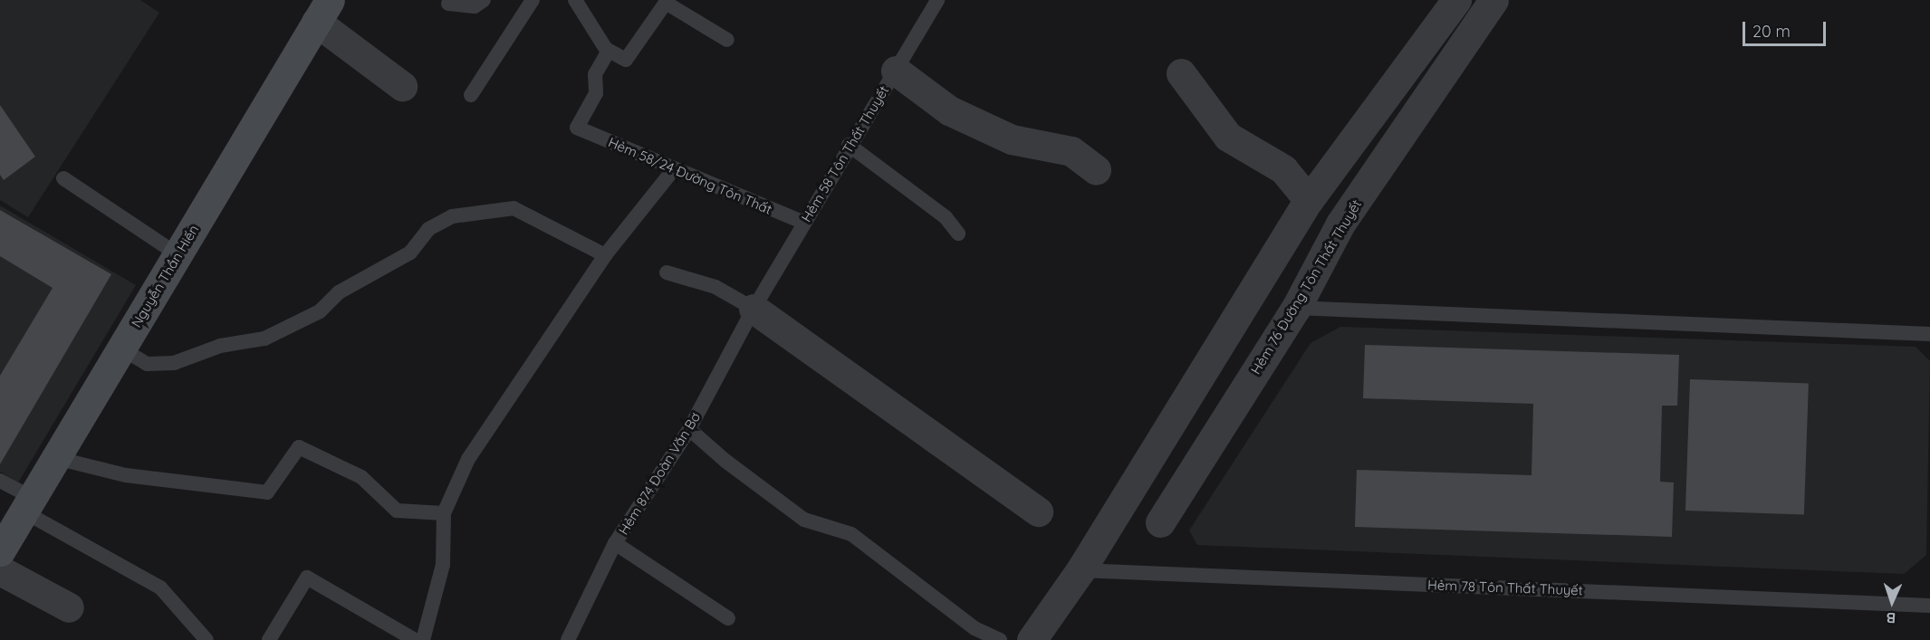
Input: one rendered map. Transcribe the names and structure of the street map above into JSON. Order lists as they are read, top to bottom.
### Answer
{
  "streets": {
    "street": ["Nguyễn Thần Hiến", "Hẻm 76 Đường Tôn Thất Thuyết"],
    "lane": [
      "Hẻm 58 Tôn Thất Thuyết",
      "Hẻm 58/24 Đường Tôn Thất",
      "Hẻm 874 Đoàn Văn Bơ",
      "Hẻm 78 Tôn Thất Thuyết"
    ]
  },
  "crossings": [
    ["Hẻm 58 Tôn Thất Thuyết", "Hẻm 58/24 Đường Tôn Thất"],
    ["Hẻm 58 Tôn Thất Thuyết", "Hẻm 874 Đoàn Văn Bơ"]
  ],
  "scale_bar": "20 m",
  "north": "bottom"
}
